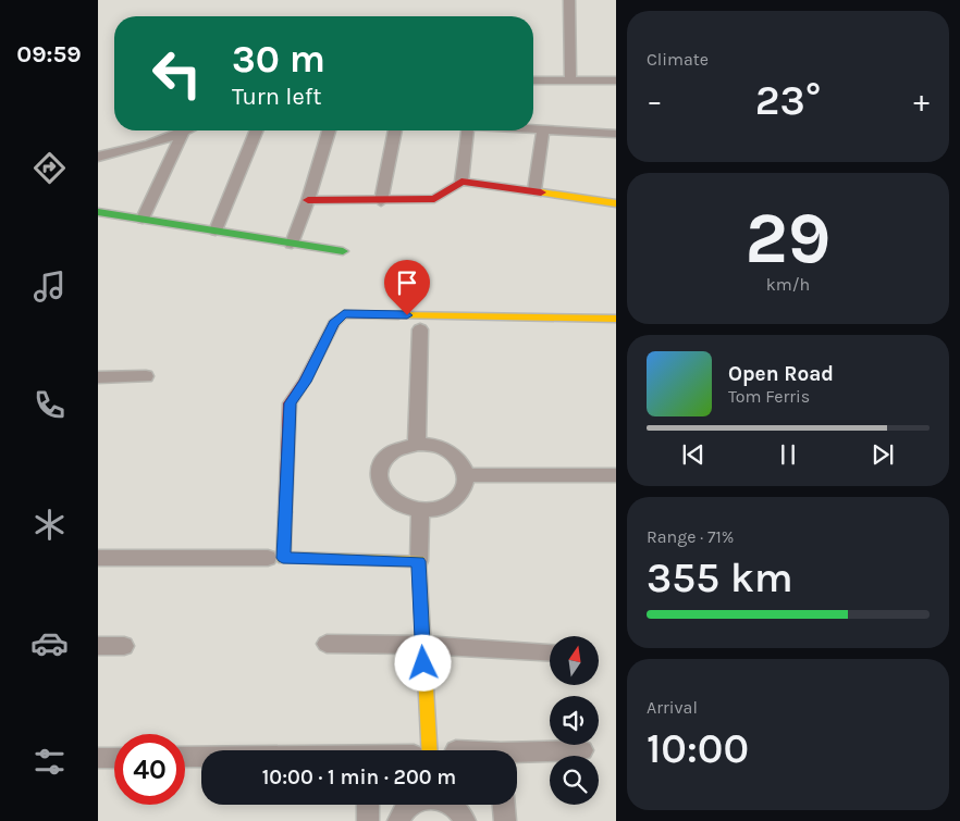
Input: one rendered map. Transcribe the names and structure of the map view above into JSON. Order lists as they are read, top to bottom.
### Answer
{
  "north": "top",
  "page": {
    "tabs": "09:59",
    "tile": [
      "Climate",
      ["29", "km/h"],
      ["Range · 71%", "355 km"],
      ["Arrival", "10:00"]
    ],
    "turn": ["30 m", "Turn left"],
    "heat": ["−", "23°", "+"],
    "song": ["Open Road", "Tom Ferris"],
    "limit": "40",
    "trip": "10:00 · 1 min · 200 m"
  }
}
